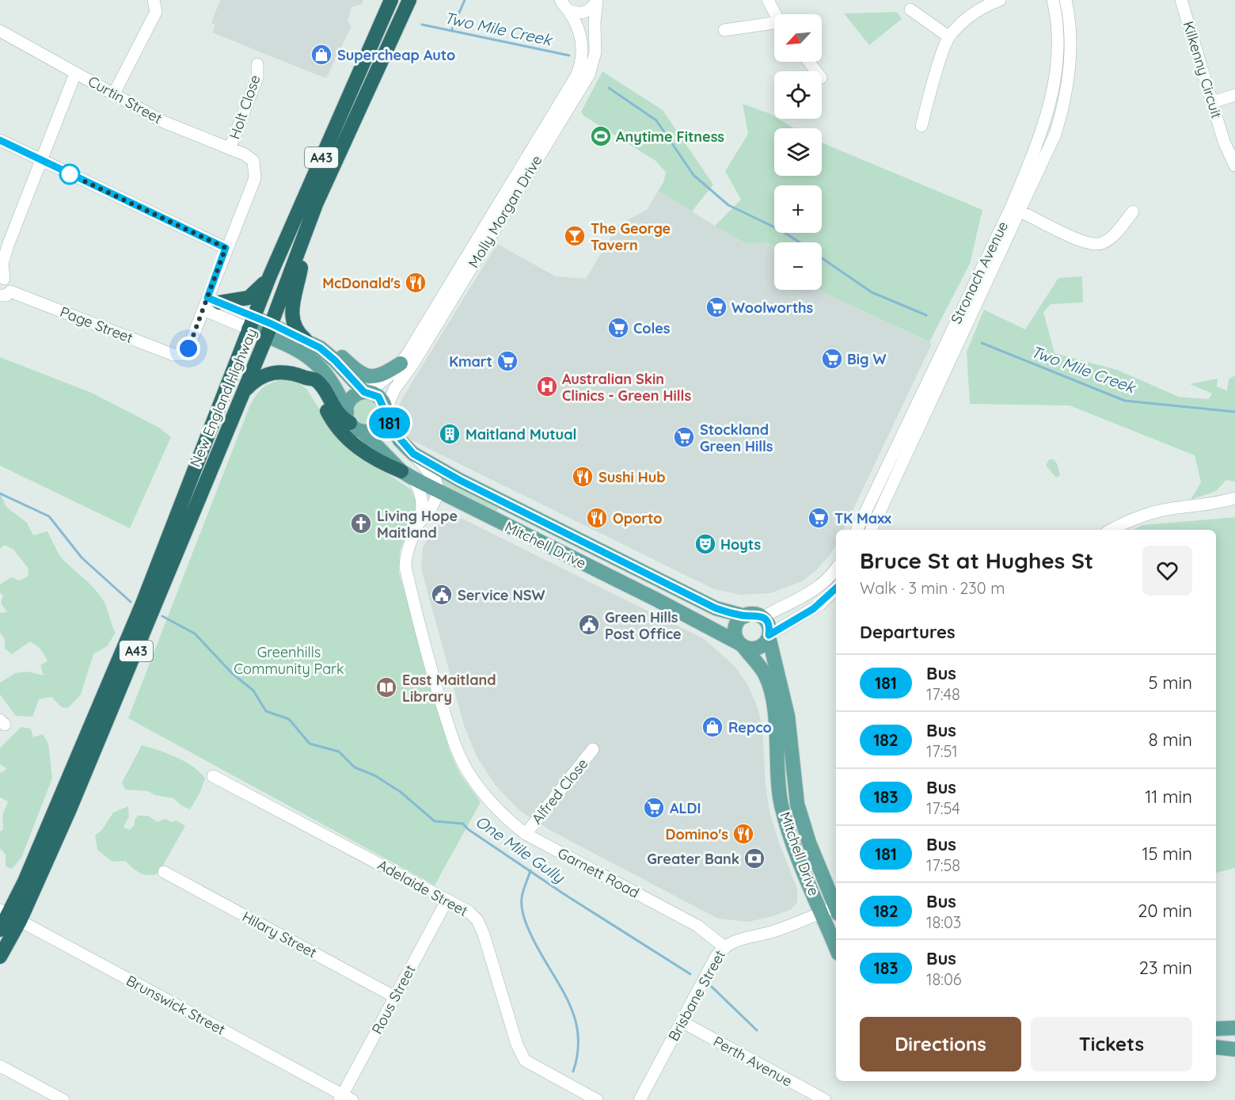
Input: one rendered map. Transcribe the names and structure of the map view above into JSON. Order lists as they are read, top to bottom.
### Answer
{
  "streets": {
    "highway": ["A43", "New England Highway"],
    "main road": ["Mitchell Drive"],
    "street": [
      "Kilkenny Circuit",
      "Curtin Street",
      "Holt Close",
      "Molly Morgan Drive",
      "Stronach Avenue",
      "Page Street",
      "Alfred Close",
      "Garnett Road",
      "Adelaide Street",
      "Hilary Street",
      "Brisbane Street",
      "Rous Street",
      "Brunswick Street",
      "Perth Avenue"
    ]
  },
  "crossings": [
    ["Curtin Street", "Holt Close"],
    ["A43", "New England Highway"],
    ["A43", "Brunswick Street"],
    ["Molly Morgan Drive", "Mitchell Drive"],
    ["Page Street", "Mitchell Drive"],
    ["New England Highway", "Mitchell Drive"],
    ["Mitchell Drive", "Garnett Road"],
    ["Mitchell Drive", "Brisbane Street"],
    ["Alfred Close", "Garnett Road"],
    ["Garnett Road", "Brisbane Street"],
    ["Adelaide Street", "Rous Street"],
    ["Hilary Street", "Rous Street"],
    ["Brisbane Street", "Perth Avenue"],
    ["Rous Street", "Brunswick Street"]
  ],
  "water": ["Two Mile Creek", "One Mile Gully"],
  "parks": ["Greenhills Community Park"],
  "places": {
    "shop": ["Supercheap Auto", "Repco"],
    "sports": ["Anytime Fitness"],
    "bar": ["The George Tavern"],
    "restaurant": [
      "McDonald's",
      "Sushi Hub",
      "Oporto",
      "Domino's"
    ],
    "supermarket": [
      "Woolworths",
      "Coles",
      "Big W",
      "Kmart",
      "Stockland Green Hills",
      "TK Maxx",
      "ALDI"
    ],
    "hospital": ["Australian Skin Clinics - Green Hills"],
    "building": ["Maitland Mutual"],
    "church": ["Living Hope Maitland"],
    "theatre": ["Hoyts"],
    "public building": ["Service NSW", "Green Hills Post Office"],
    "library": ["East Maitland Library"],
    "bank": ["Greater Bank"]
  },
  "lines": ["bus line 181"],
  "north": "bottom left",
  "page": {
    "on_map": "181",
    "map_buttons": ["+", "−"],
    "heading": [
      ["Bruce St at Hughes St", "Walk · 3 min · 230 m"],
      "Departures"
    ],
    "list": [
      {
        "mark": "181",
        "name": "Bus",
        "note": "17:48",
        "value": "5 min"
      },
      {
        "mark": "182",
        "name": "Bus",
        "note": "17:51",
        "value": "8 min"
      },
      {
        "mark": "183",
        "name": "Bus",
        "note": "17:54",
        "value": "11 min"
      },
      {
        "mark": "181",
        "name": "Bus",
        "note": "17:58",
        "value": "15 min"
      },
      {
        "mark": "182",
        "name": "Bus",
        "note": "18:03",
        "value": "20 min"
      },
      {
        "mark": "183",
        "name": "Bus",
        "note": "18:06",
        "value": "23 min"
      }
    ],
    "buttons": ["Directions", "Tickets"]
  }
}
